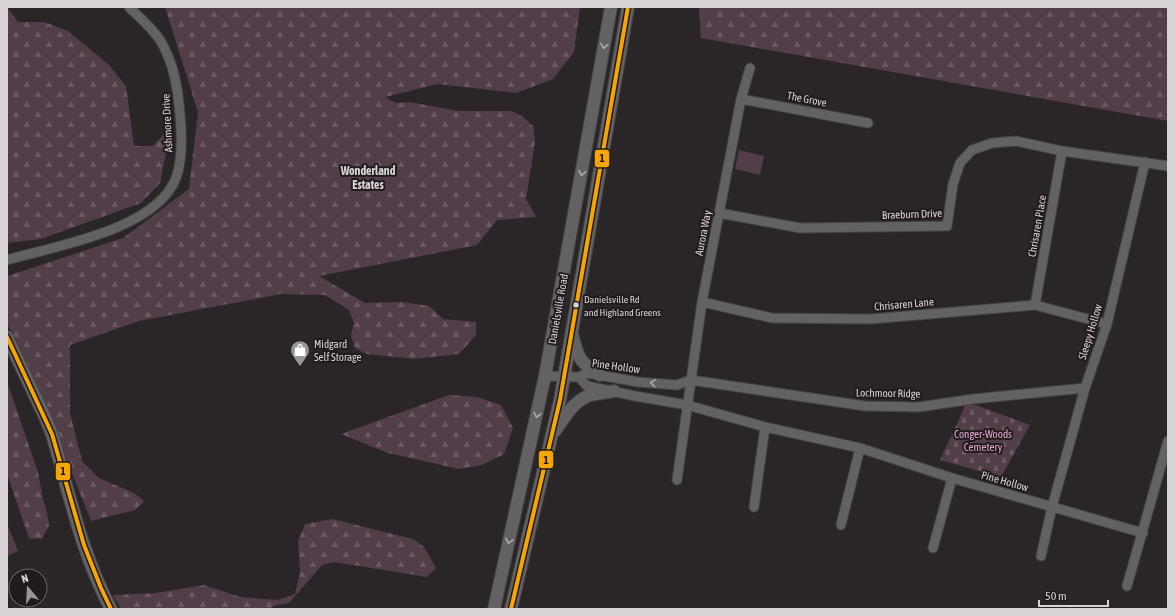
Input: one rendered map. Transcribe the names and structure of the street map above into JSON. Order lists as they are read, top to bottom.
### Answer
{
  "streets": {
    "main road": ["Danielsville Road"],
    "street": [
      "The Grove",
      "Ashmore Drive",
      "Braeburn Drive",
      "Chrisaren Place",
      "Aurora Way",
      "Chrisaren Lane",
      "Sleepy Hollow",
      "Pine Hollow",
      "Lochmoor Ridge"
    ]
  },
  "crossings": [
    ["The Grove", "Aurora Way"],
    ["Braeburn Drive", "Chrisaren Place"],
    ["Braeburn Drive", "Aurora Way"],
    ["Braeburn Drive", "Sleepy Hollow"],
    ["Chrisaren Place", "Chrisaren Lane"],
    ["Aurora Way", "Chrisaren Lane"],
    ["Aurora Way", "Pine Hollow"],
    ["Aurora Way", "Lochmoor Ridge"],
    ["Chrisaren Lane", "Sleepy Hollow"],
    ["Sleepy Hollow", "Pine Hollow"],
    ["Sleepy Hollow", "Lochmoor Ridge"],
    ["Pine Hollow", "Lochmoor Ridge"]
  ],
  "districts": ["Wonderland Estates"],
  "parks": ["Conger-Woods Cemetery"],
  "places": {
    "other": ["Danielsville Rd and Highland Greens"],
    "shop": ["Midgard Self Storage"]
  },
  "lines": ["transit line 1"],
  "scale_bar": "50 m",
  "north": "top"
}
